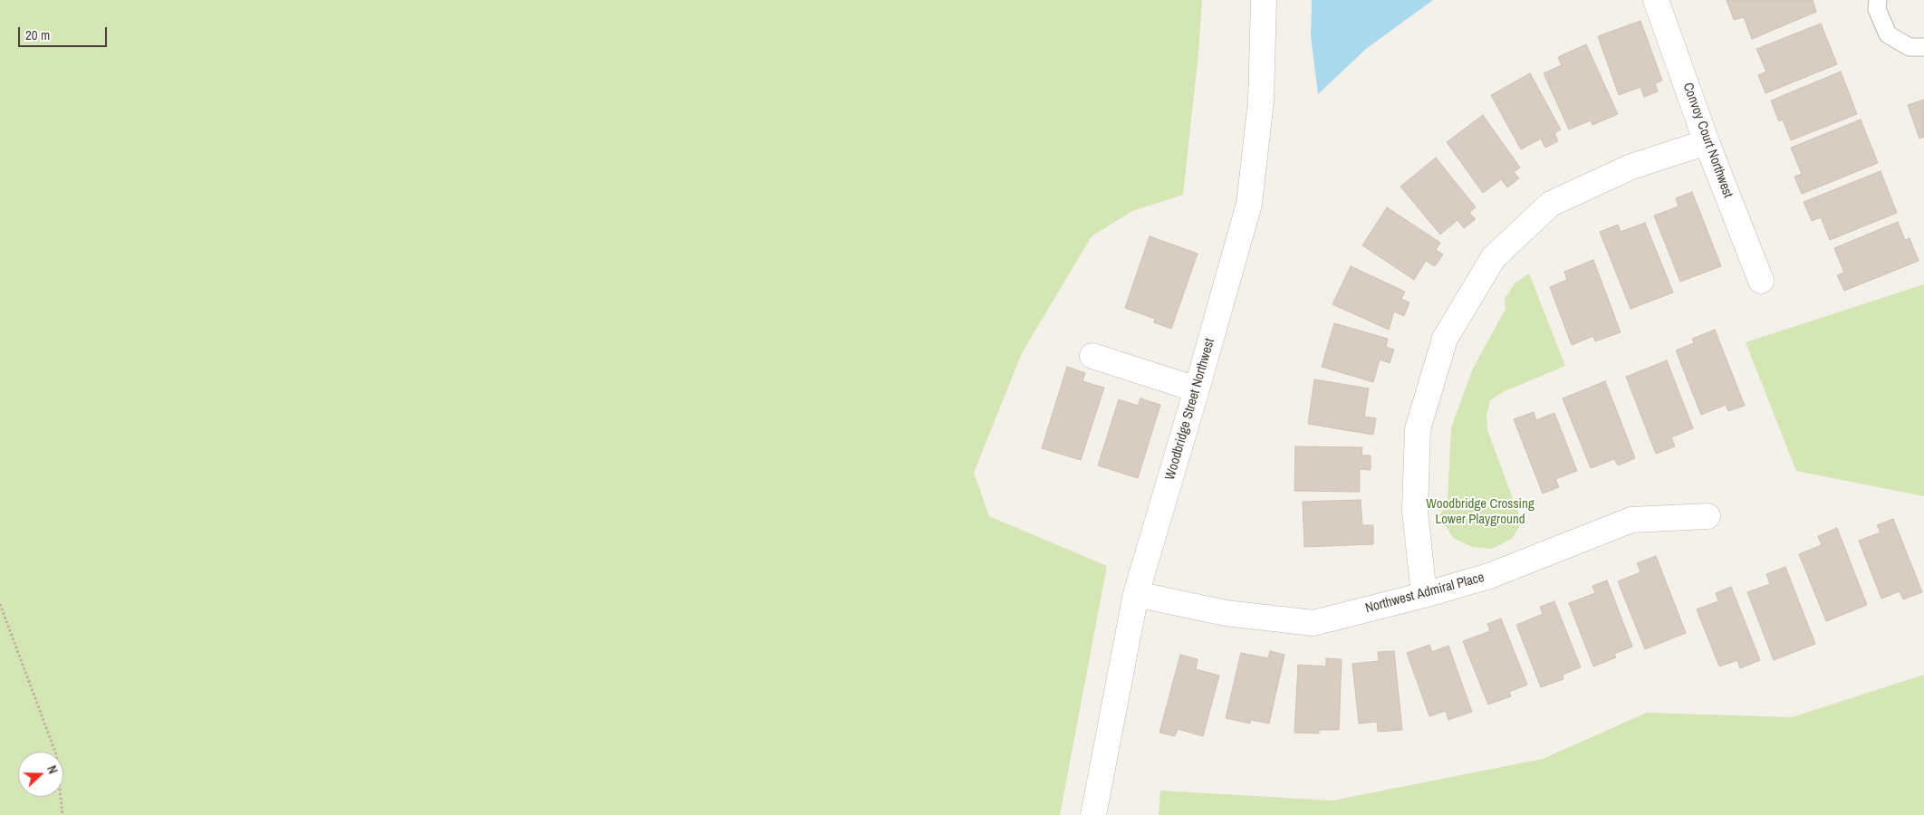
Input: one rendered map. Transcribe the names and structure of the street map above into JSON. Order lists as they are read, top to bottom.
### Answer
{
  "streets": {
    "street": ["Convoy Court Northwest", "Woodbridge Street Northwest", "Northwest Admiral Place"]
  },
  "crossings": [
    ["Woodbridge Street Northwest", "Northwest Admiral Place"]
  ],
  "parks": ["Woodbridge Crossing Lower Playground"],
  "scale_bar": "20 m",
  "north": "right"
}
